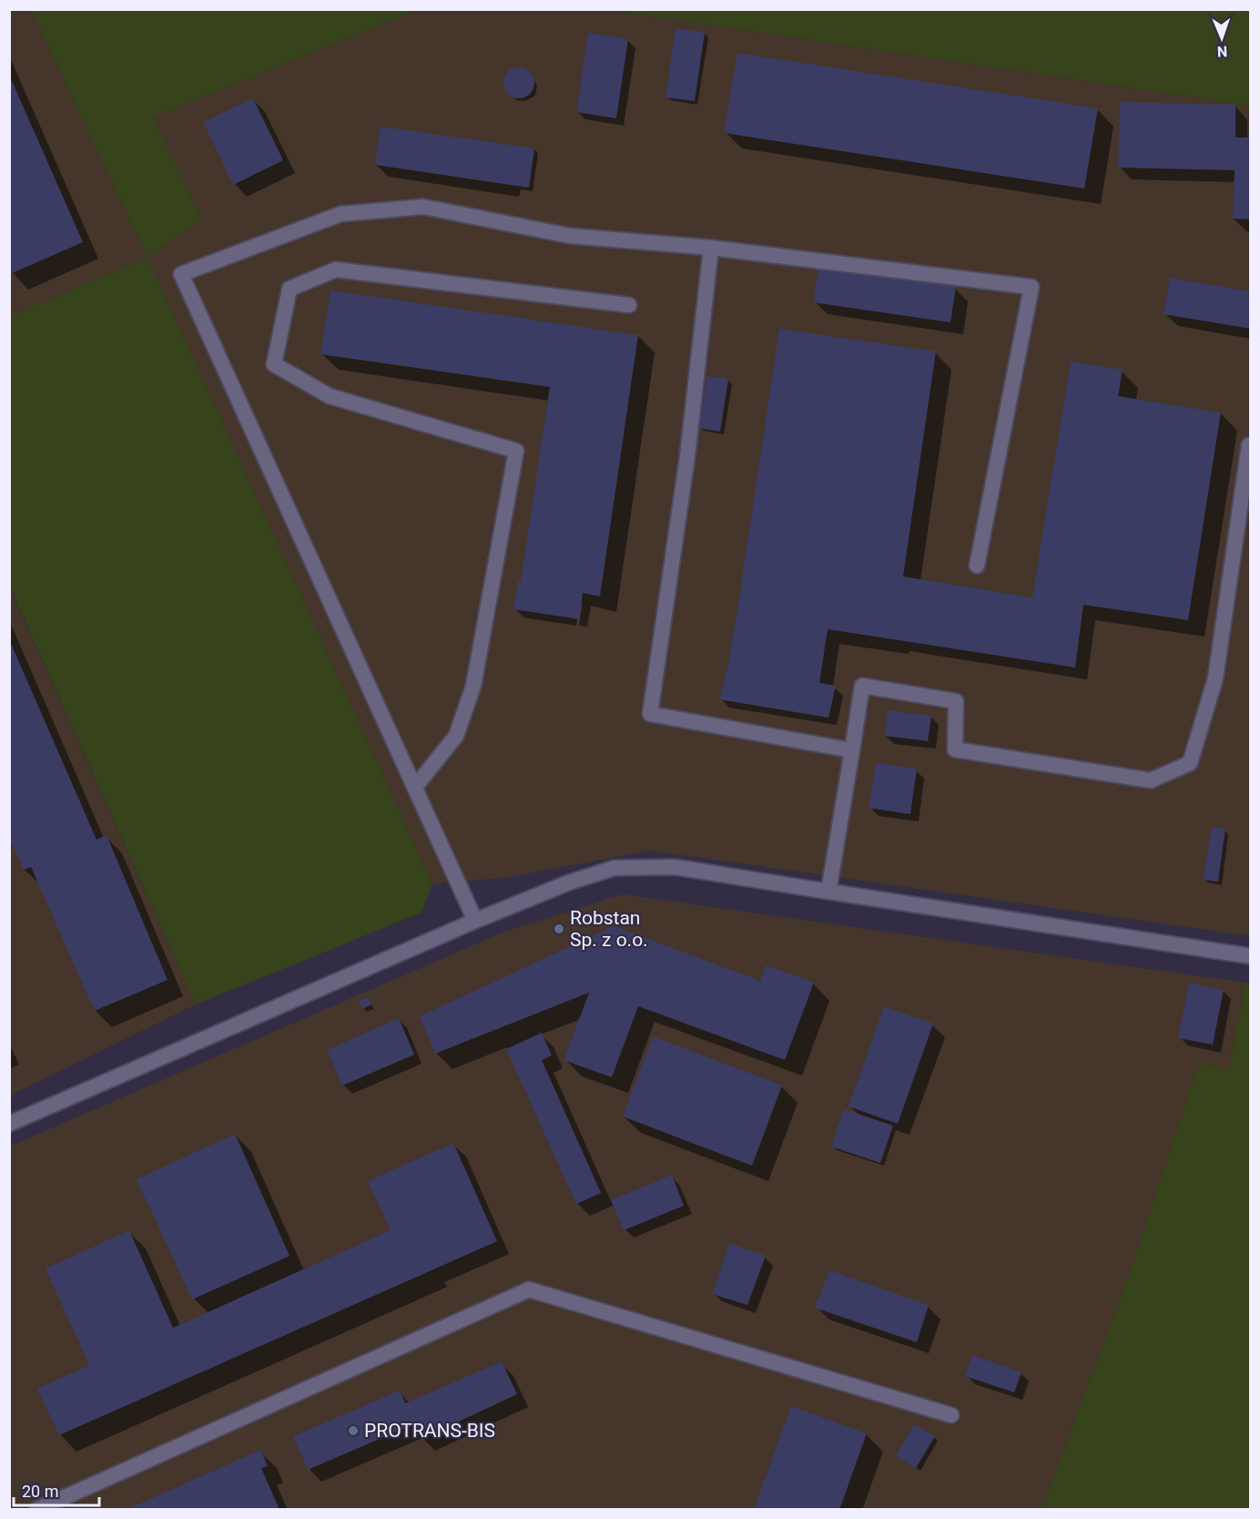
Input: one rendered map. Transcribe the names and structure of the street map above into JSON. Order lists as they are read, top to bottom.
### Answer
{
  "places": ["Robstan Sp. z o.o.", "PROTRANS-BIS"],
  "scale_bar": "20 m",
  "north": "bottom"
}
